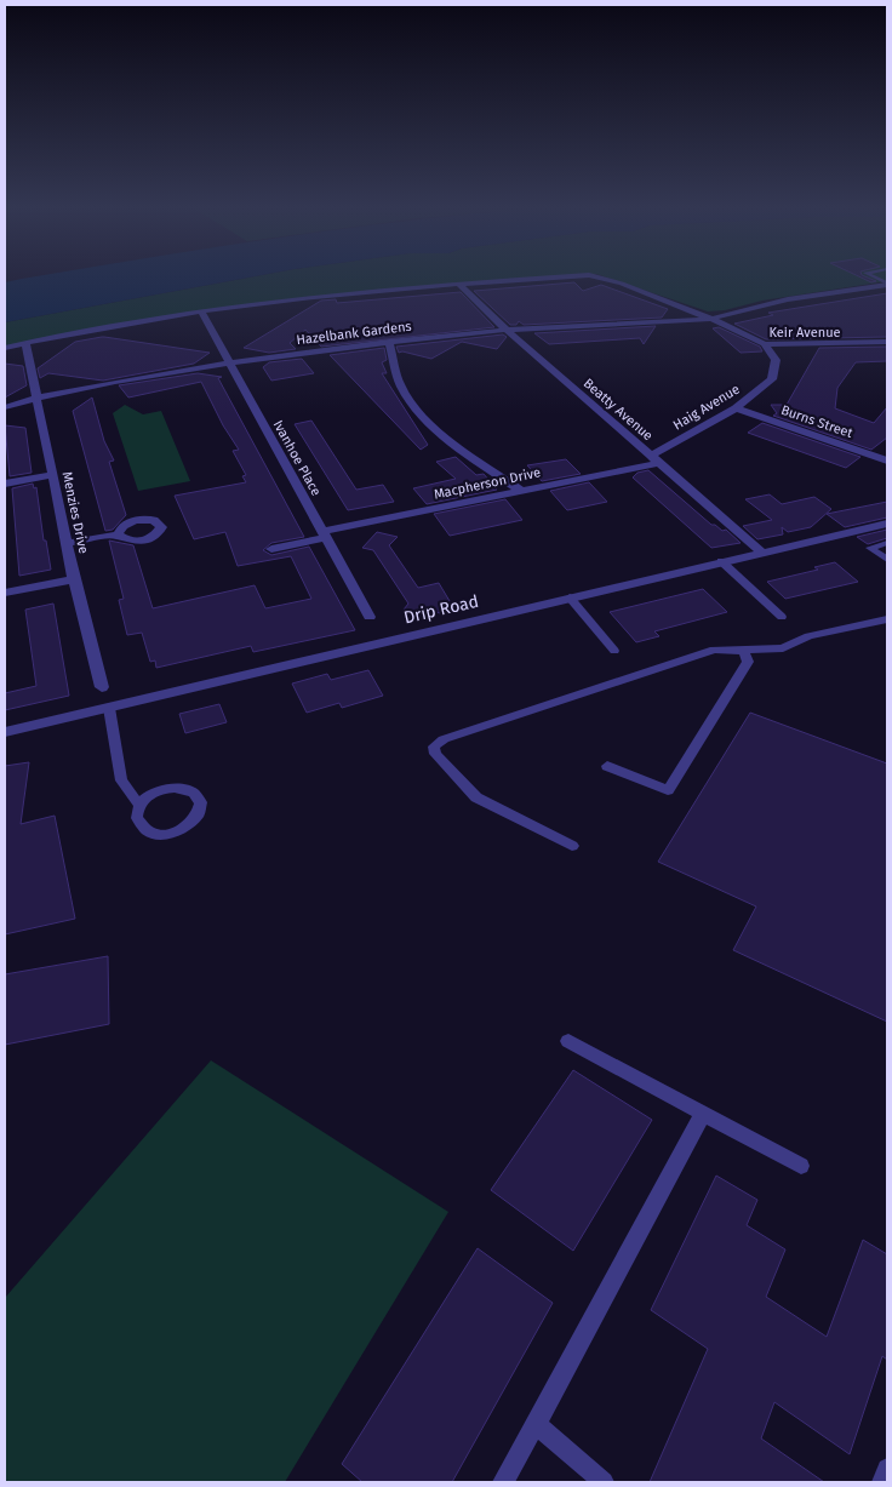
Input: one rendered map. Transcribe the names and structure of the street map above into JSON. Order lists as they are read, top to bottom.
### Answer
{
  "streets": {
    "street": [
      "Keir Avenue",
      "Hazelbank Gardens",
      "Haig Avenue",
      "Beatty Avenue",
      "Burns Street",
      "Ivanhoe Place",
      "Macpherson Drive",
      "Menzies Drive",
      "Drip Road"
    ]
  },
  "crossings": [
    ["Keir Avenue", "Hazelbank Gardens"],
    ["Keir Avenue", "Haig Avenue"],
    ["Keir Avenue", "Beatty Avenue"],
    ["Keir Avenue", "Ivanhoe Place"],
    ["Keir Avenue", "Menzies Drive"],
    ["Hazelbank Gardens", "Beatty Avenue"],
    ["Hazelbank Gardens", "Ivanhoe Place"],
    ["Hazelbank Gardens", "Menzies Drive"],
    ["Haig Avenue", "Beatty Avenue"],
    ["Haig Avenue", "Burns Street"],
    ["Haig Avenue", "Macpherson Drive"],
    ["Beatty Avenue", "Macpherson Drive"],
    ["Beatty Avenue", "Drip Road"],
    ["Ivanhoe Place", "Macpherson Drive"]
  ]
}
